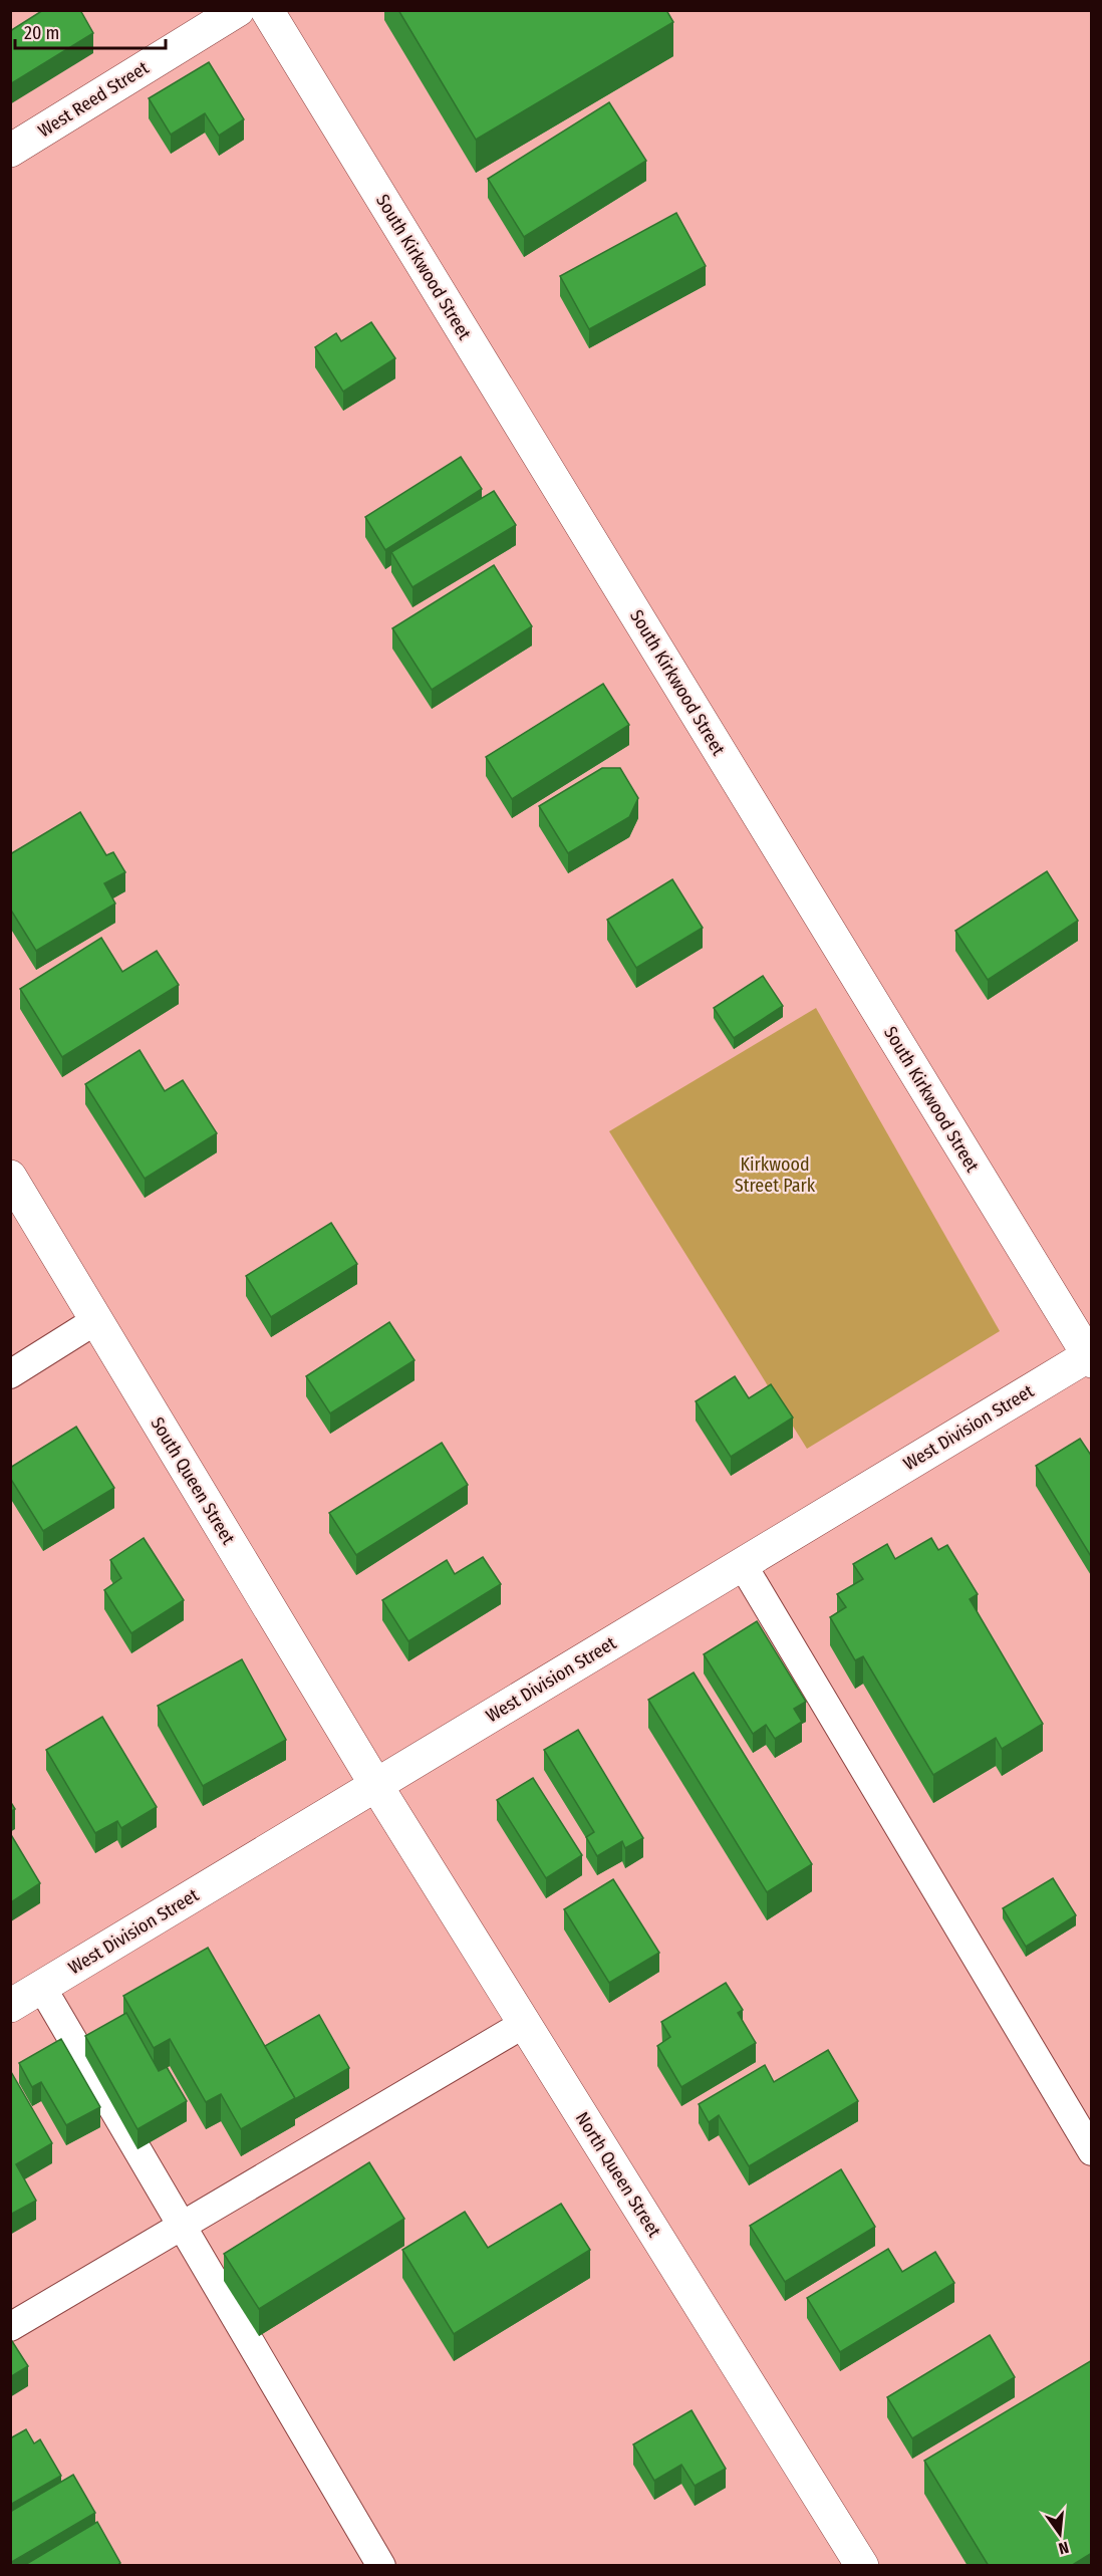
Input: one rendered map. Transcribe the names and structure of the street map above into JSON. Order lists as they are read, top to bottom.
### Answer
{
  "streets": {
    "main road": [
      "West Reed Street",
      "South Kirkwood Street",
      "West Division Street",
      "South Queen Street",
      "North Queen Street"
    ]
  },
  "crossings": [
    ["South Kirkwood Street", "West Division Street"],
    ["West Division Street", "South Queen Street"],
    ["West Division Street", "North Queen Street"],
    ["South Queen Street", "North Queen Street"]
  ],
  "parks": ["Kirkwood Street Park"],
  "scale_bar": "20 m",
  "north": "bottom"
}
